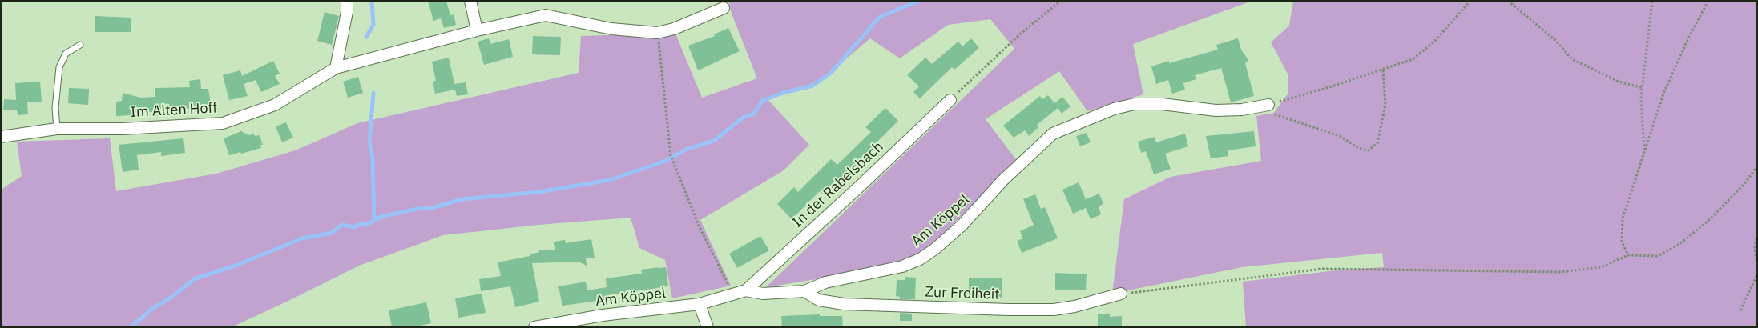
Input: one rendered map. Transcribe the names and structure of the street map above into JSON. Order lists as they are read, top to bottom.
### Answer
{
  "streets": {
    "street": [
      "Im Alten Hoff",
      "In der Rabelsbach",
      "Am Köppel",
      "Zur Freiheit"
    ]
  },
  "crossings": [
    ["In der Rabelsbach", "Am Köppel"],
    ["Am Köppel", "Zur Freiheit"]
  ]
}
